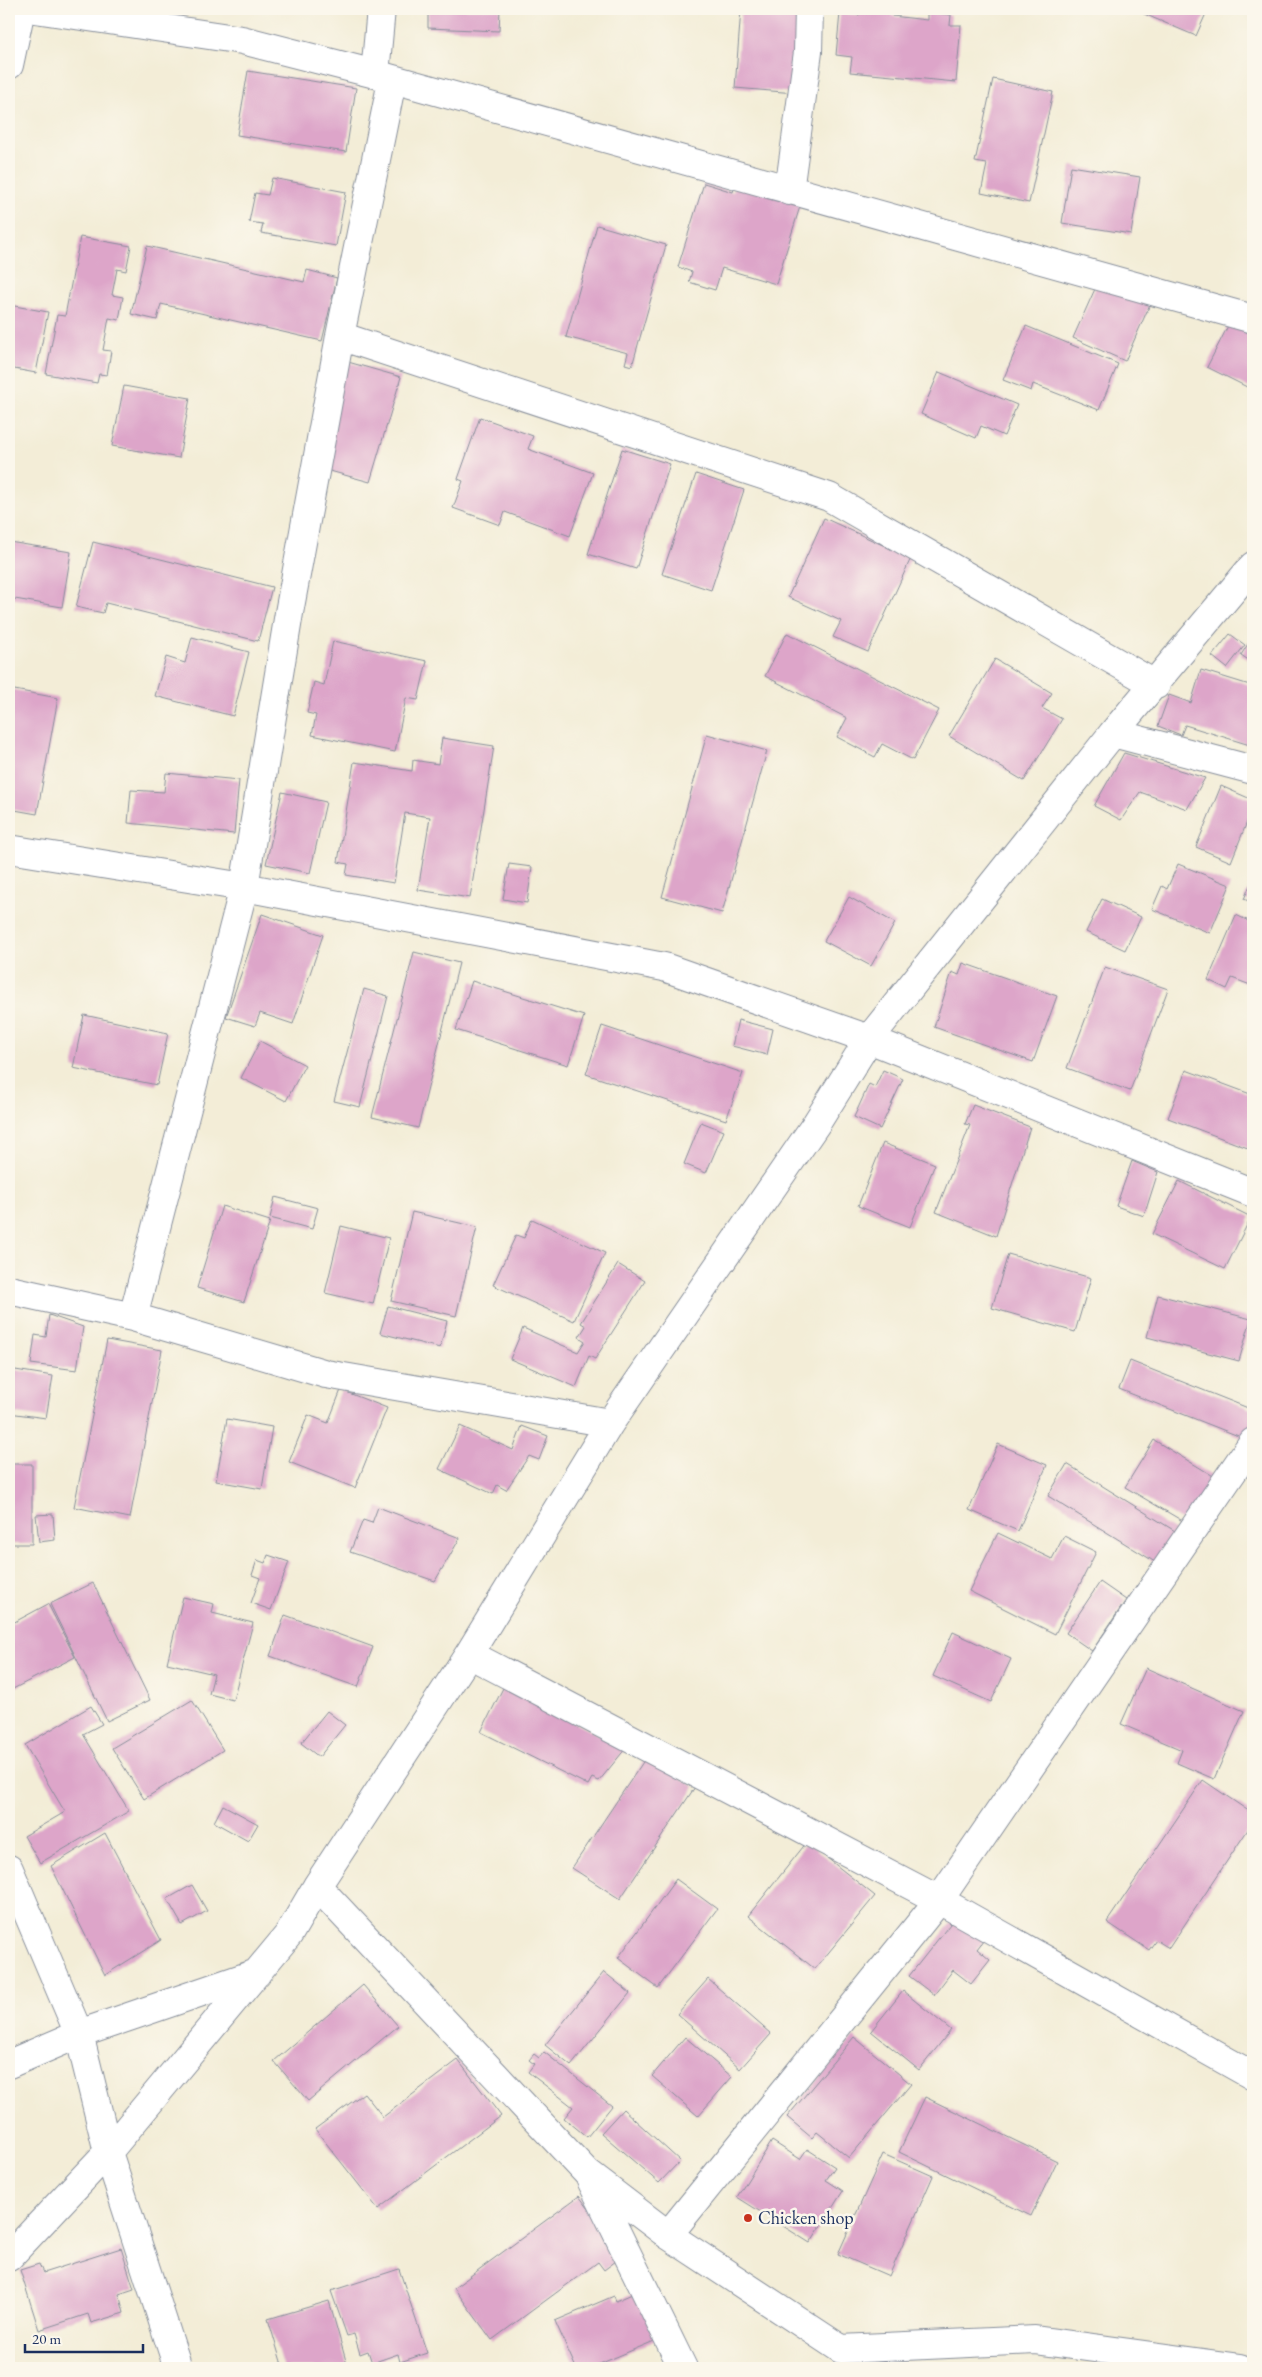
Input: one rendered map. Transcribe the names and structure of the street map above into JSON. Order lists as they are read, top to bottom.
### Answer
{
  "places": ["Chicken shop"],
  "scale_bar": "20 m"
}
